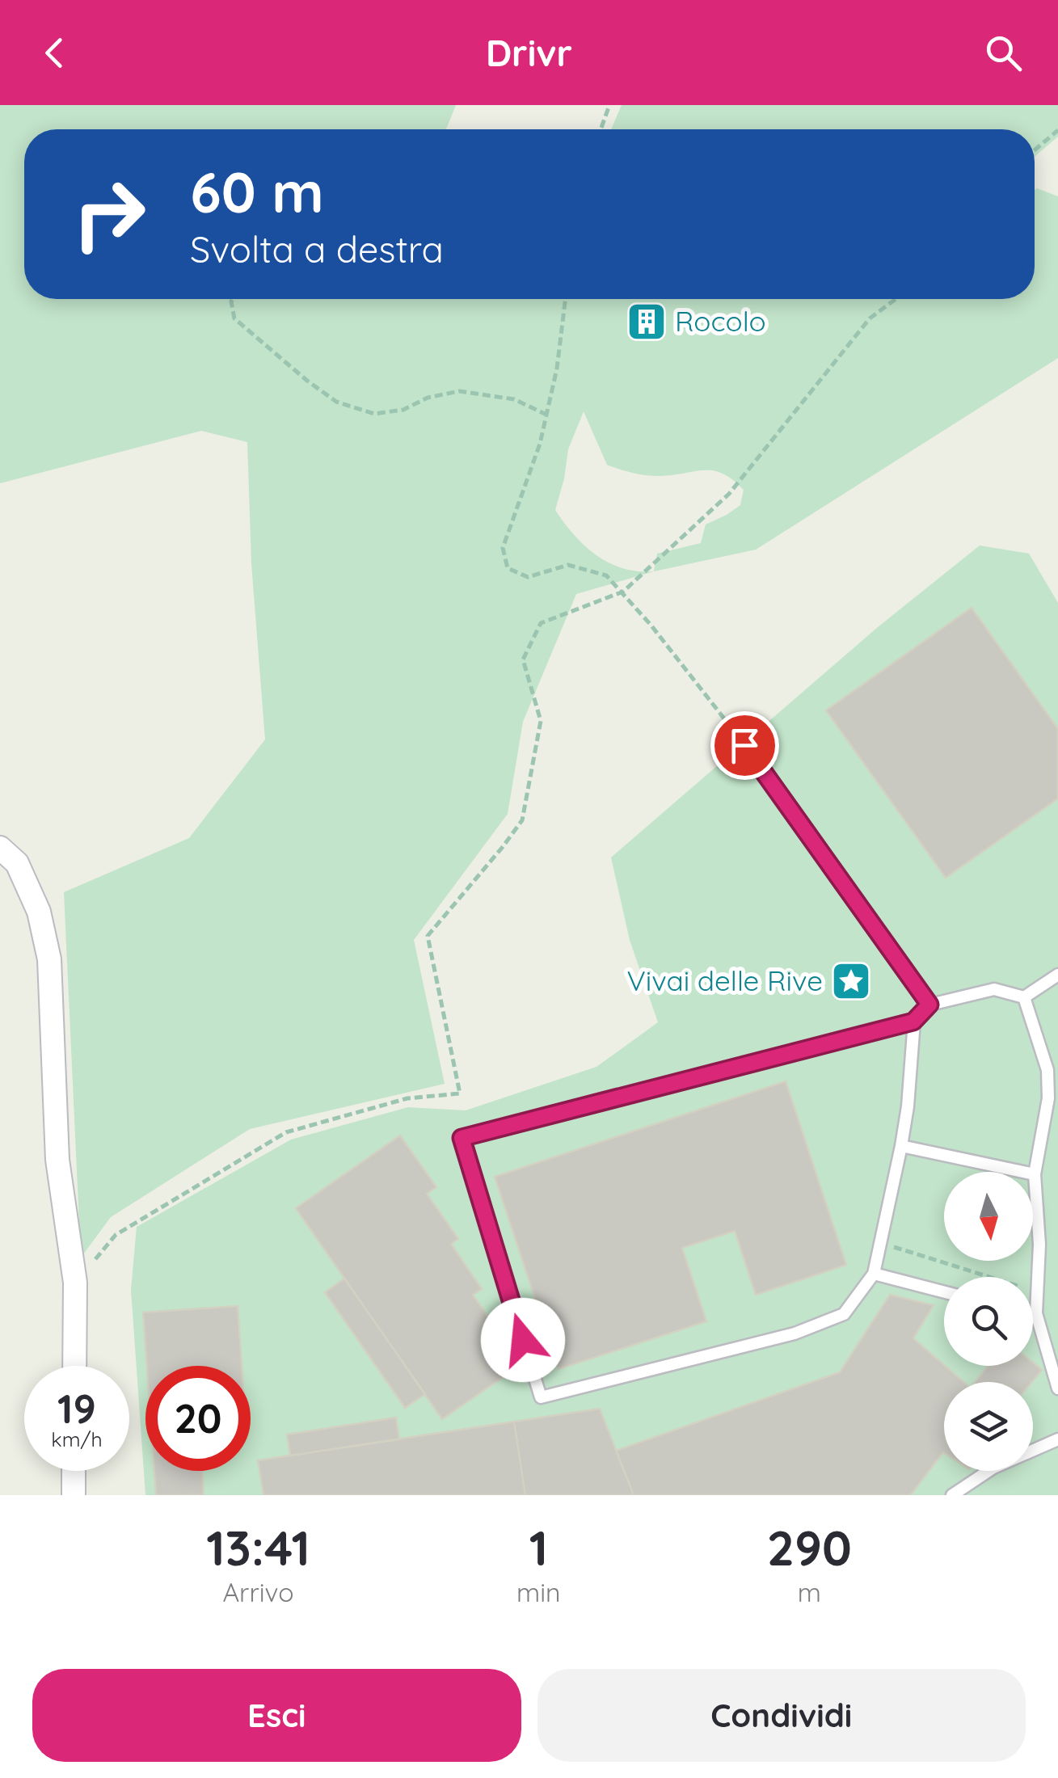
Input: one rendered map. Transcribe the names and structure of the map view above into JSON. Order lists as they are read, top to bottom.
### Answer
{
  "places": {
    "building": ["Rocolo"],
    "place": ["Vivai delle Rive"]
  },
  "north": "bottom",
  "page": {
    "header": "Drivr",
    "turn": ["60 m", "Svolta a destra"],
    "speed": "19 km/h",
    "limit": "20",
    "eta": [
      "13:41",
      "Arrivo",
      "1",
      "min",
      "290",
      "m"
    ],
    "buttons": ["Esci", "Condividi"]
  }
}
